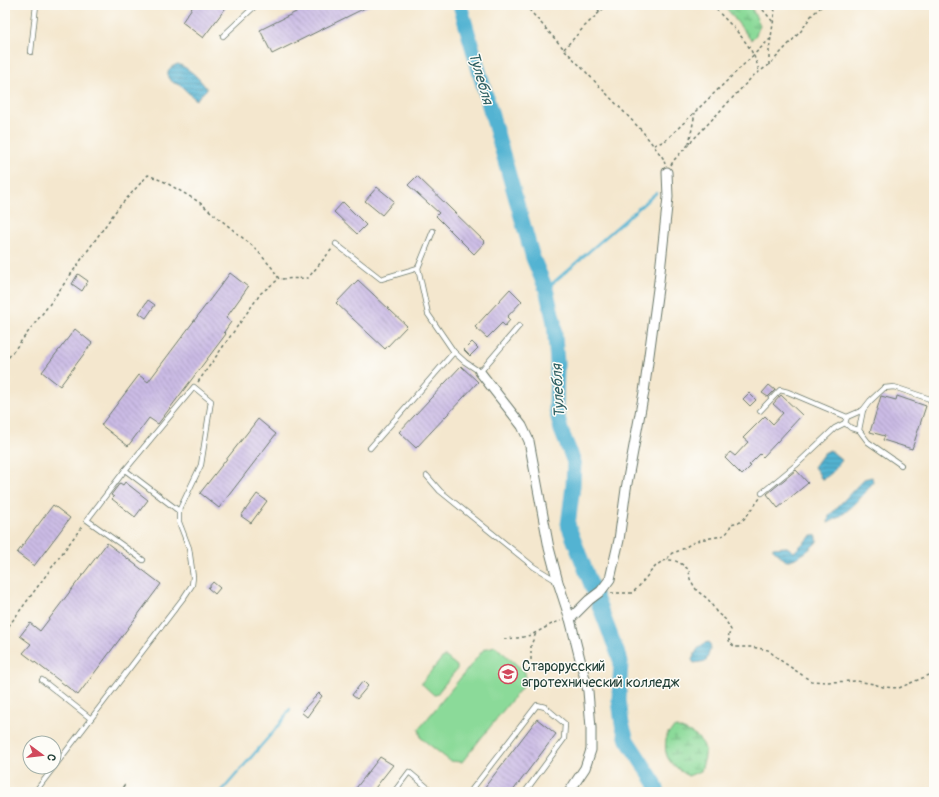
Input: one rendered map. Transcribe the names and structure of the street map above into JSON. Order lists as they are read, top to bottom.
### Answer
{
  "water": ["Тулебля"],
  "places": {
    "school or university": ["Старорусский агротехнический колледж"]
  },
  "north": "right"
}
